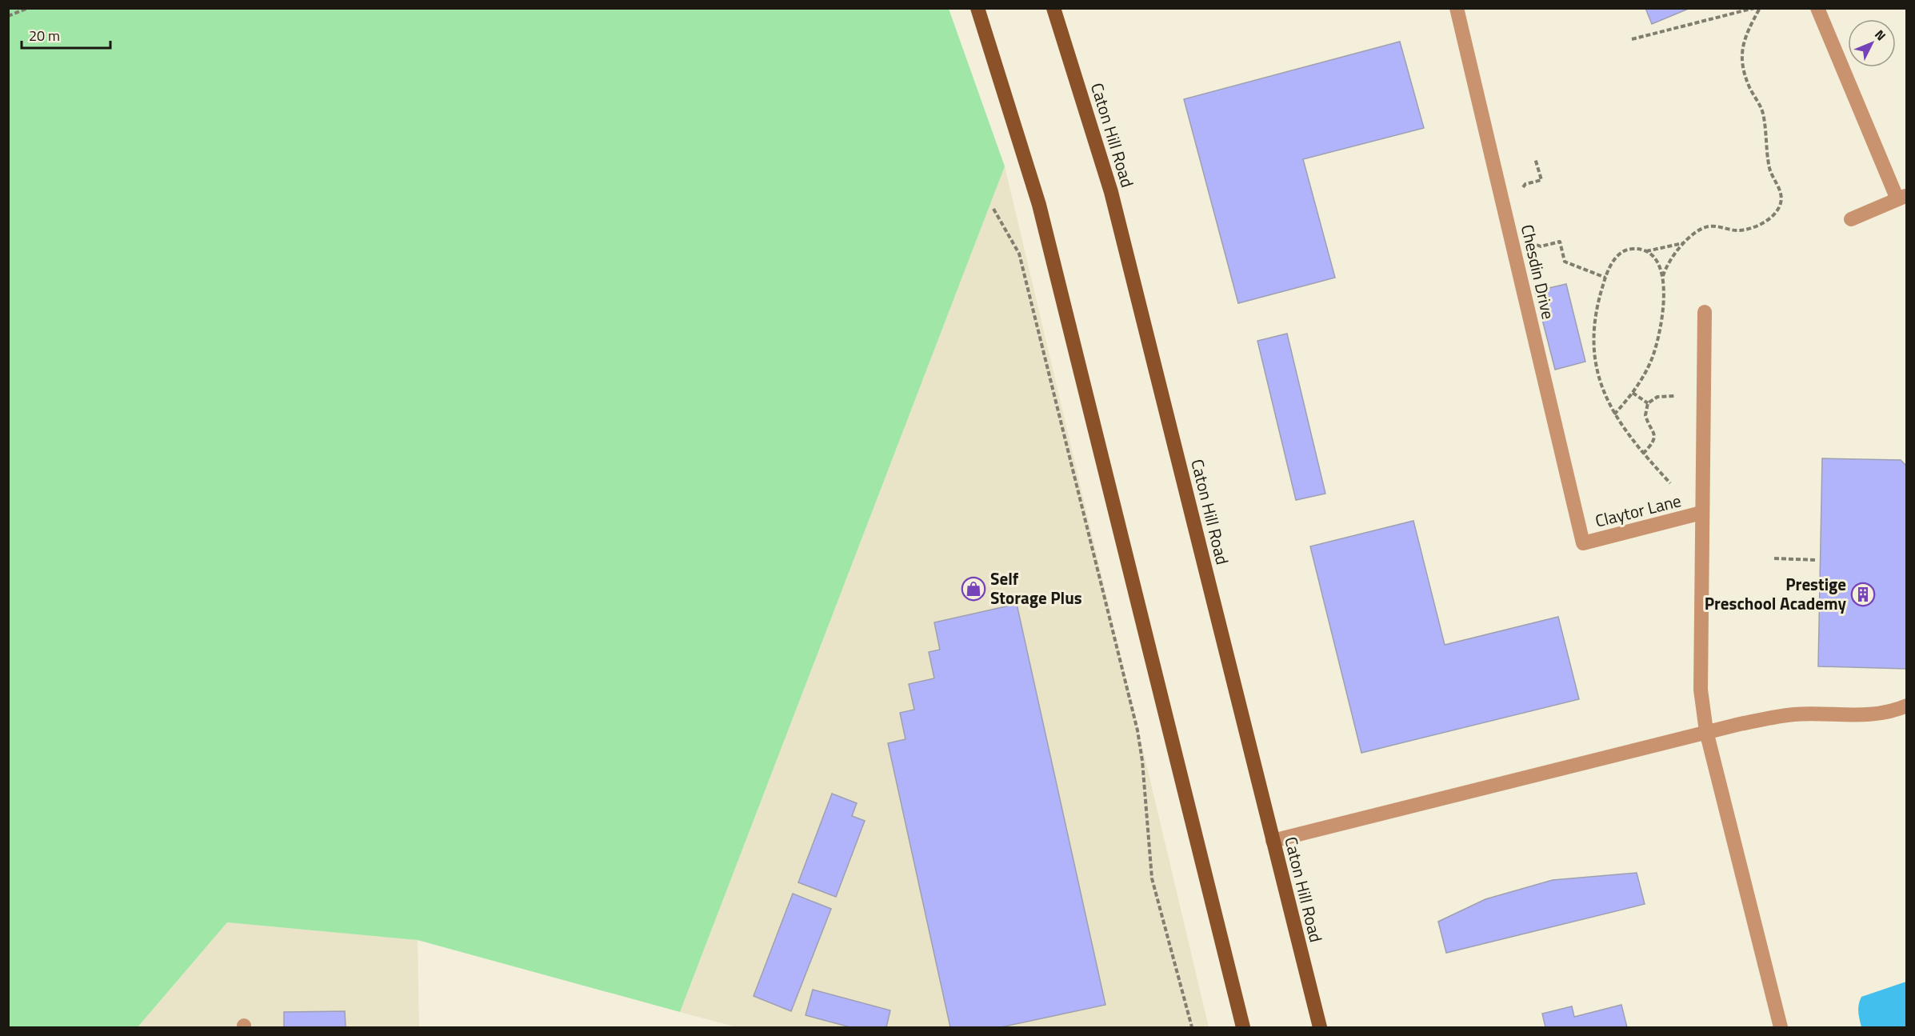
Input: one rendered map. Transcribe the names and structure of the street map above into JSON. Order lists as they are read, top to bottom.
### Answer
{
  "streets": {
    "main road": ["Caton Hill Road"],
    "street": ["Chesdin Drive", "Claytor Lane"]
  },
  "crossings": [
    ["Chesdin Drive", "Claytor Lane"]
  ],
  "places": {
    "shop": ["Self Storage Plus"],
    "building": ["Prestige Preschool Academy"]
  },
  "scale_bar": "20 m",
  "north": "top right"
}
